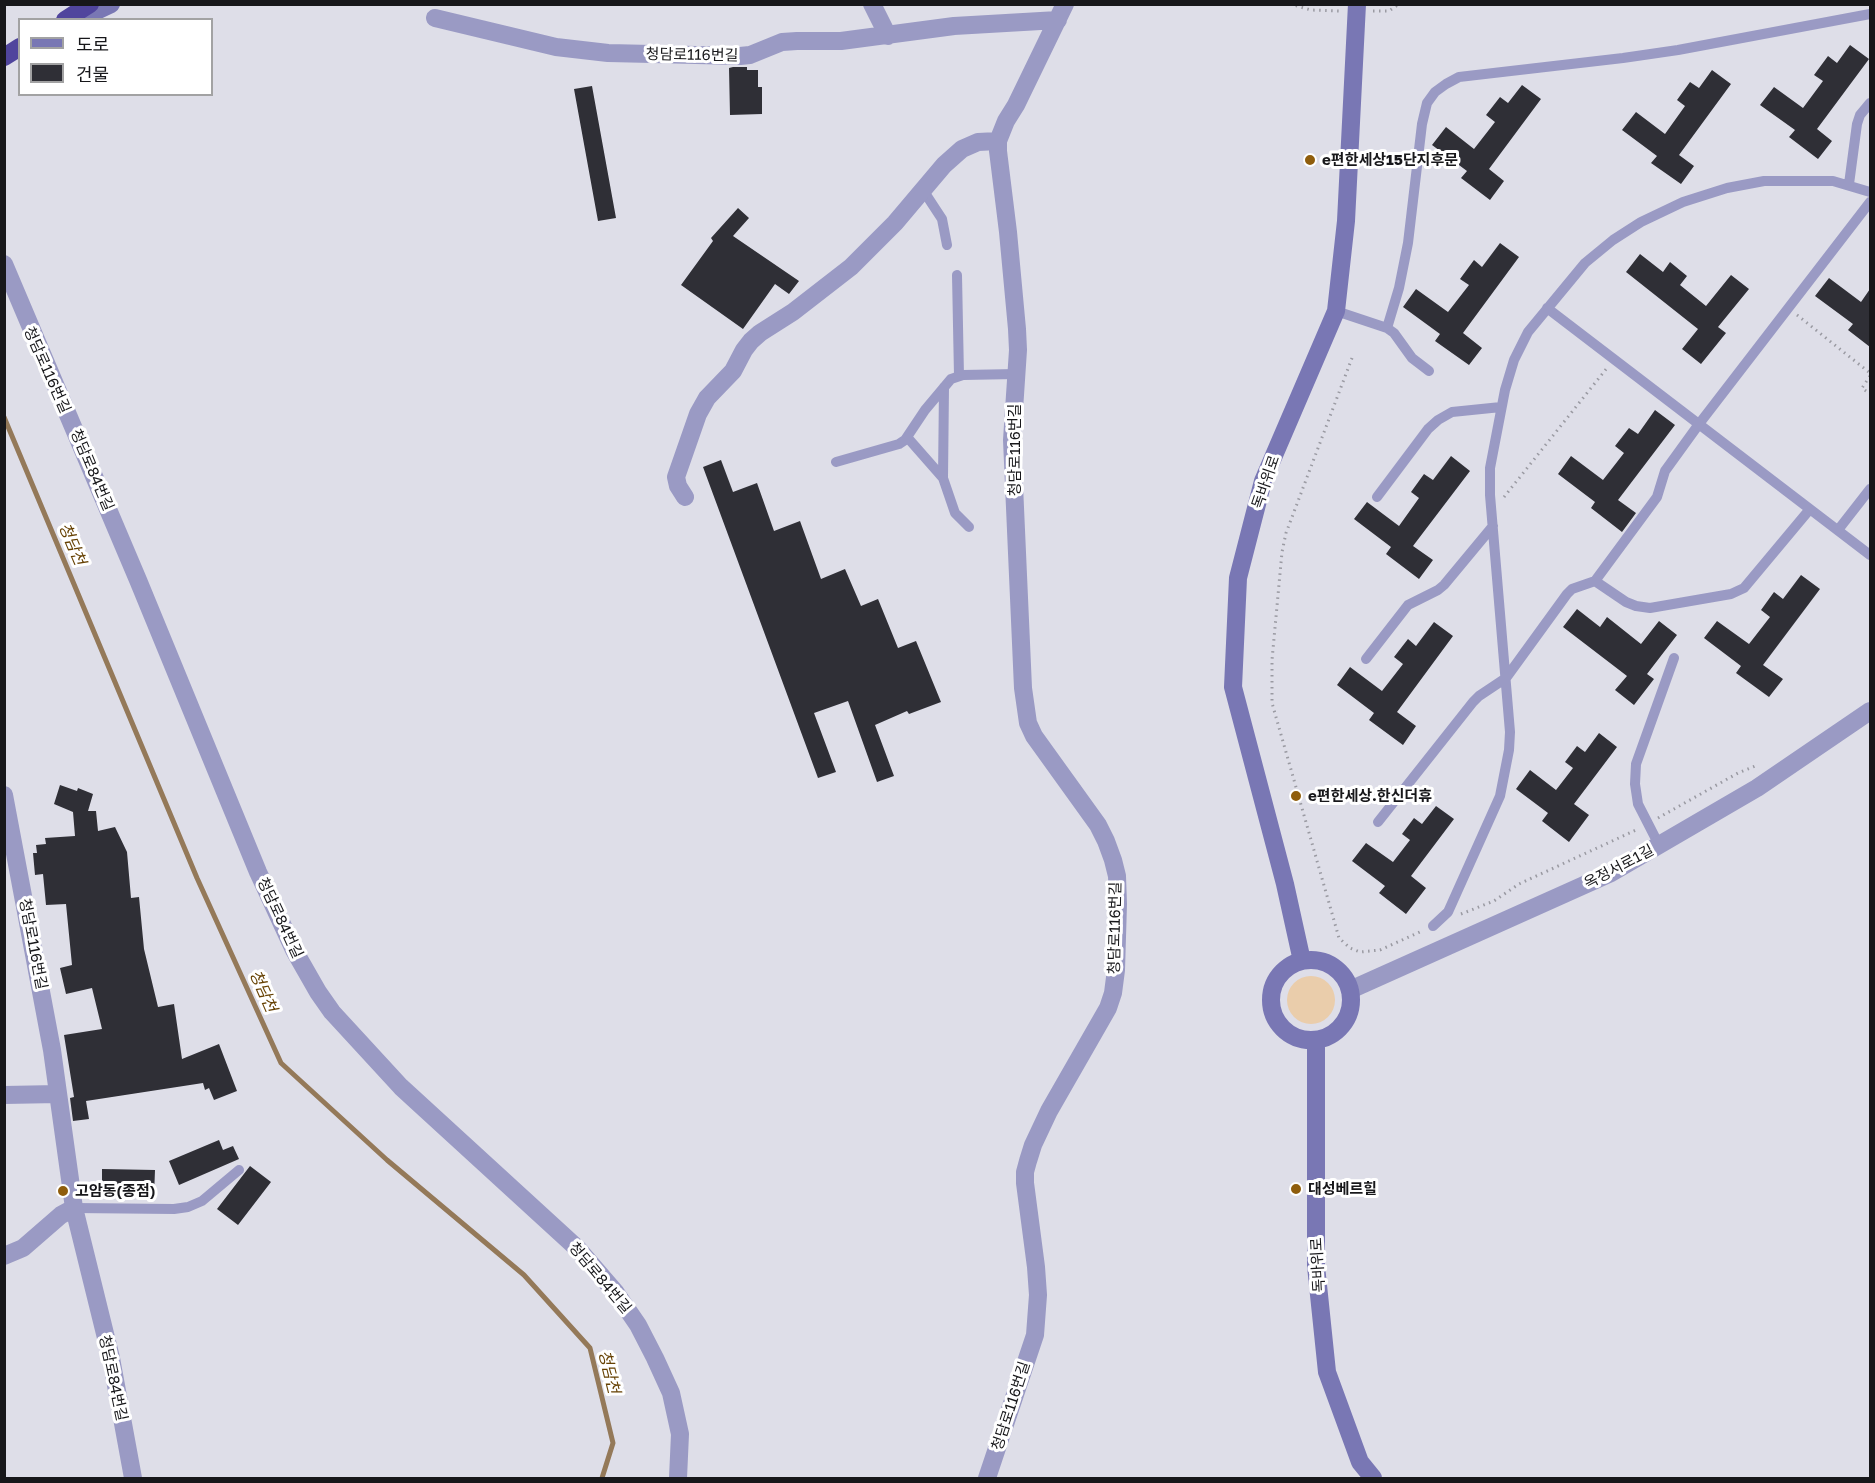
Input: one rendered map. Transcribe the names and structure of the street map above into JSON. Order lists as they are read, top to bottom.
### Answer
{
  "streets": {
    "main road": ["독바위로"],
    "street": ["청담로116번길", "청담로84번길", "옥정서로1길"]
  },
  "crossings": [
    ["청담로116번길", "청담로84번길"],
    ["독바위로", "옥정서로1길"]
  ],
  "water": ["청담천"],
  "places": [
    "e편한세상15단지후문",
    "e편한세상.한신더휴",
    "대성베르힐",
    "고암동(종점)"
  ],
  "legend": ["도로", "건물"]
}
